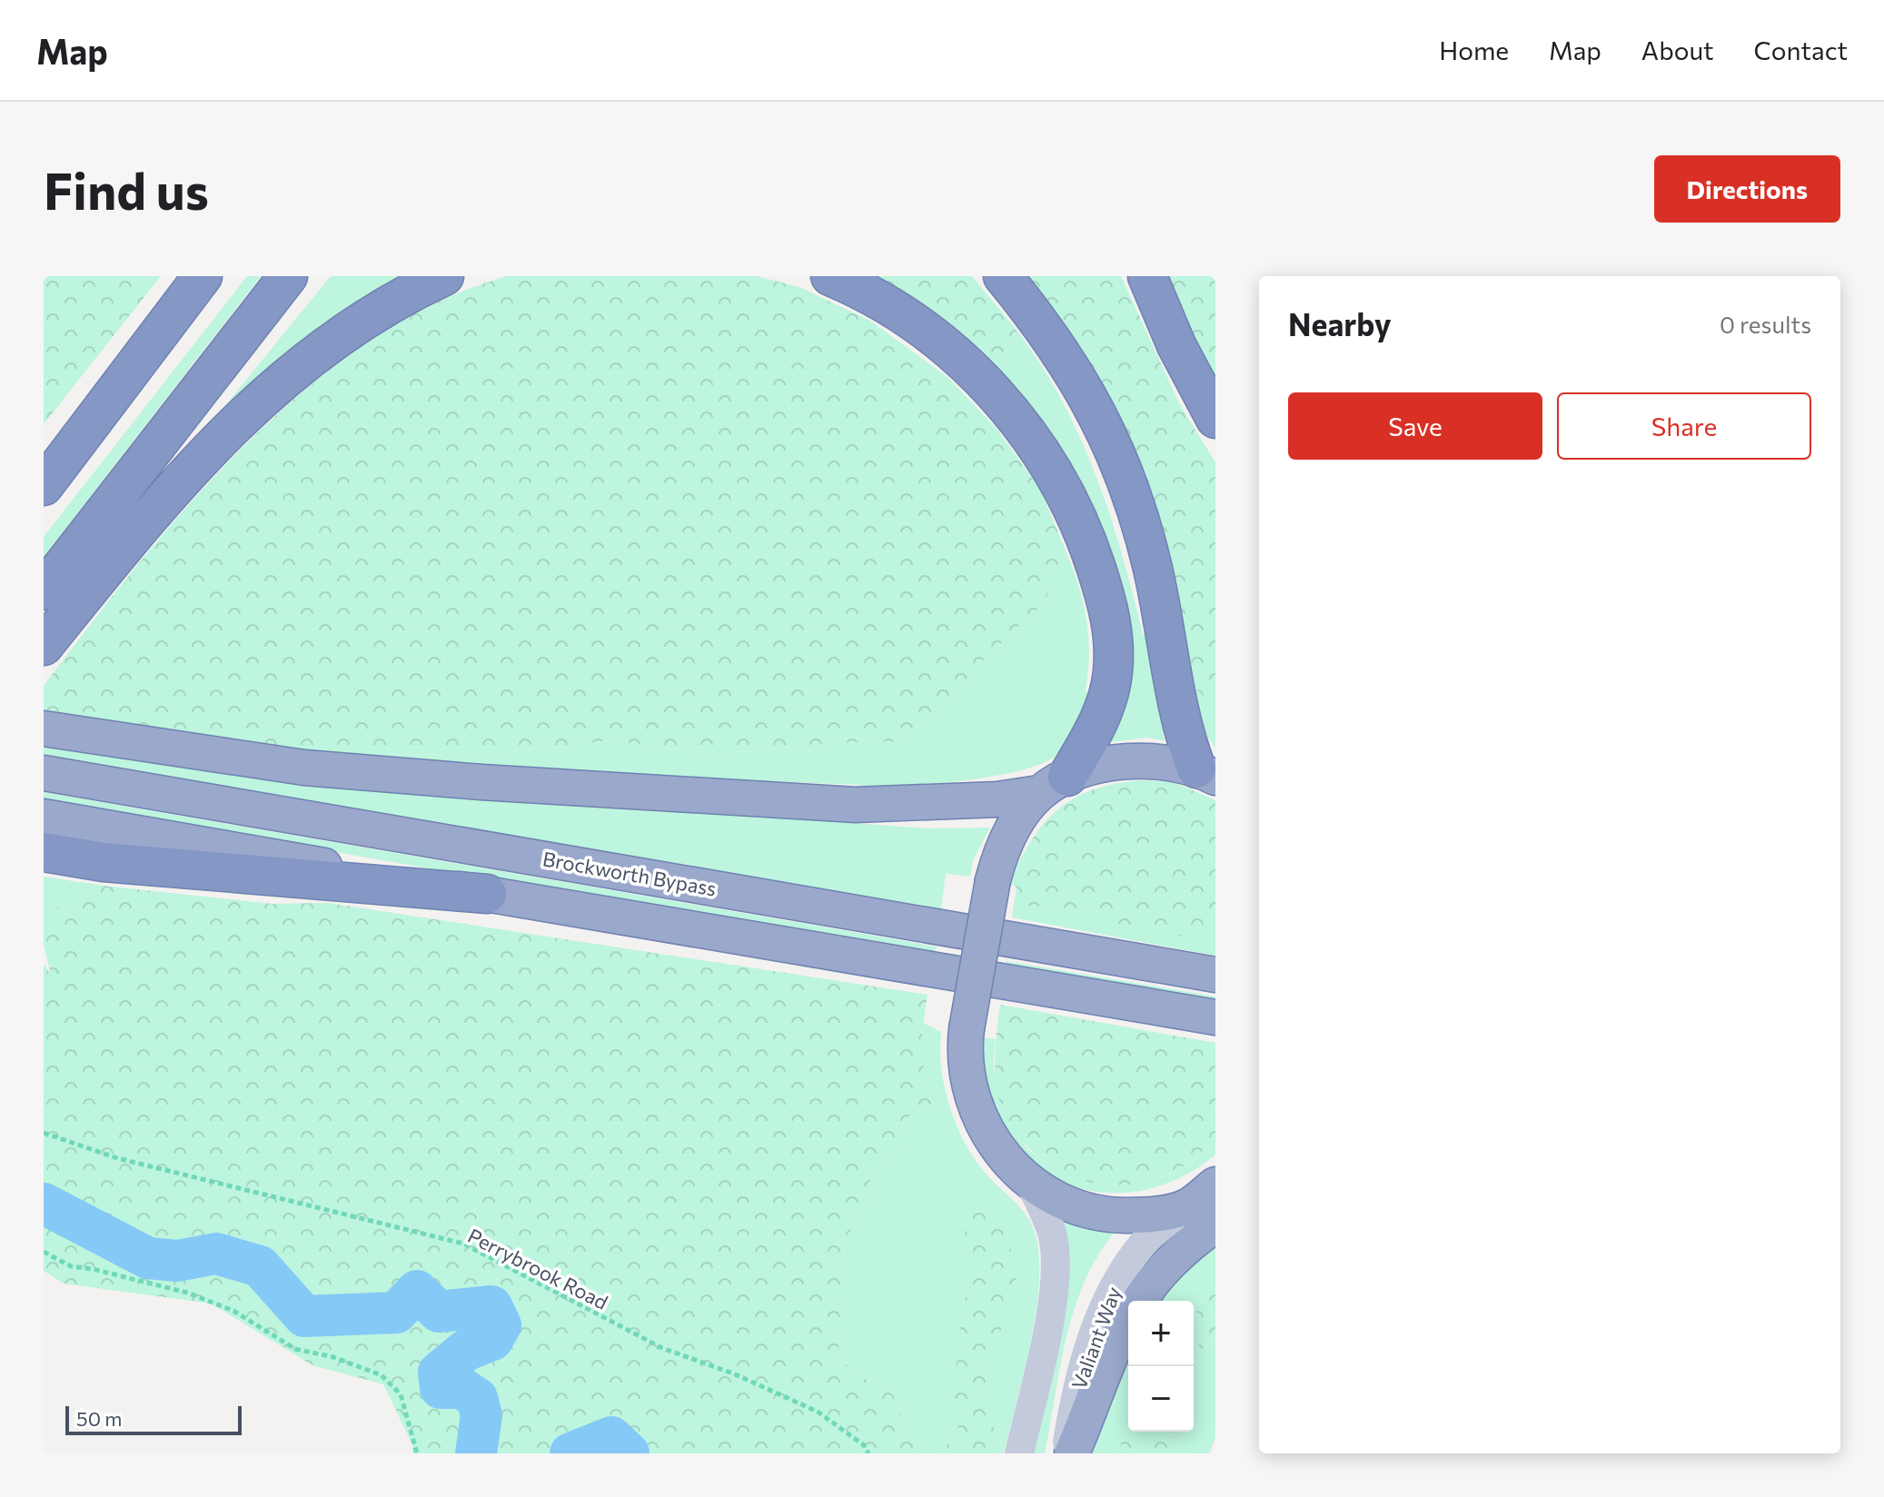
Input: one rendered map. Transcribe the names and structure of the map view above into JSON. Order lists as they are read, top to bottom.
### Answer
{
  "streets": {
    "highway": ["Brockworth Bypass"],
    "main road": ["Valiant Way"],
    "path": ["Perrybrook Road"]
  },
  "scale_bar": "50 m",
  "page": {
    "header": "Map",
    "nav": [
      "Home",
      "Map",
      "About",
      "Contact"
    ],
    "buttons": [
      "Directions",
      ["Save", "Share"]
    ],
    "title": "Find us",
    "heading": ["Nearby", "0 results"],
    "map_buttons": ["+", "−"],
    "scale": "50 m"
  }
}
